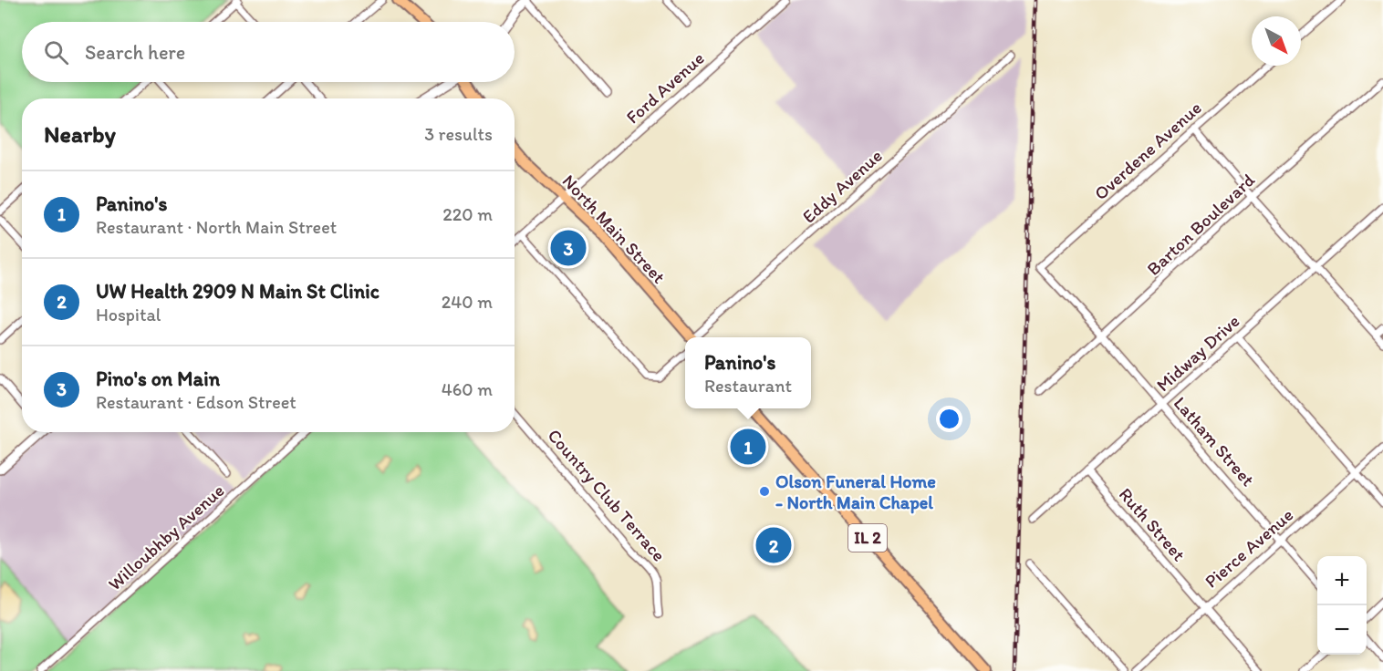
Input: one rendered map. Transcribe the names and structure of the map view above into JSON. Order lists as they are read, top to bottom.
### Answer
{
  "streets": {
    "main road": ["North Main Street", "IL 2"],
    "street": [
      "Ford Avenue",
      "Overdene Avenue",
      "Eddy Avenue",
      "Barton Boulevard",
      "Midway Drive",
      "Latham Street",
      "Country Club Terrace",
      "Ruth Street",
      "Willoubhby Avenue",
      "Pierce Avenue"
    ]
  },
  "crossings": [
    ["Ford Avenue", "North Main Street"],
    ["Overdene Avenue", "Latham Street"],
    ["Barton Boulevard", "Latham Street"],
    ["Midway Drive", "Latham Street"],
    ["Midway Drive", "Ruth Street"],
    ["Latham Street", "Pierce Avenue"],
    ["Ruth Street", "Pierce Avenue"]
  ],
  "places": ["Olson Funeral Home - North Main Chapel"],
  "north": "bottom right",
  "page": {
    "search": "Search here",
    "heading": ["Nearby", "3 results"],
    "list": [
      {
        "mark": "1",
        "name": "Panino's",
        "note": "Restaurant · North Main Street",
        "value": "220 m"
      },
      {
        "mark": "2",
        "name": "UW Health 2909 N Main St Clinic",
        "note": "Hospital",
        "value": "240 m"
      },
      {
        "mark": "3",
        "name": "Pino's on Main",
        "note": "Restaurant · Edson Street",
        "value": "460 m"
      }
    ],
    "pins": ["3", "1", "2"],
    "popup": ["Panino's", "Restaurant"],
    "map_buttons": ["+", "−"]
  }
}
